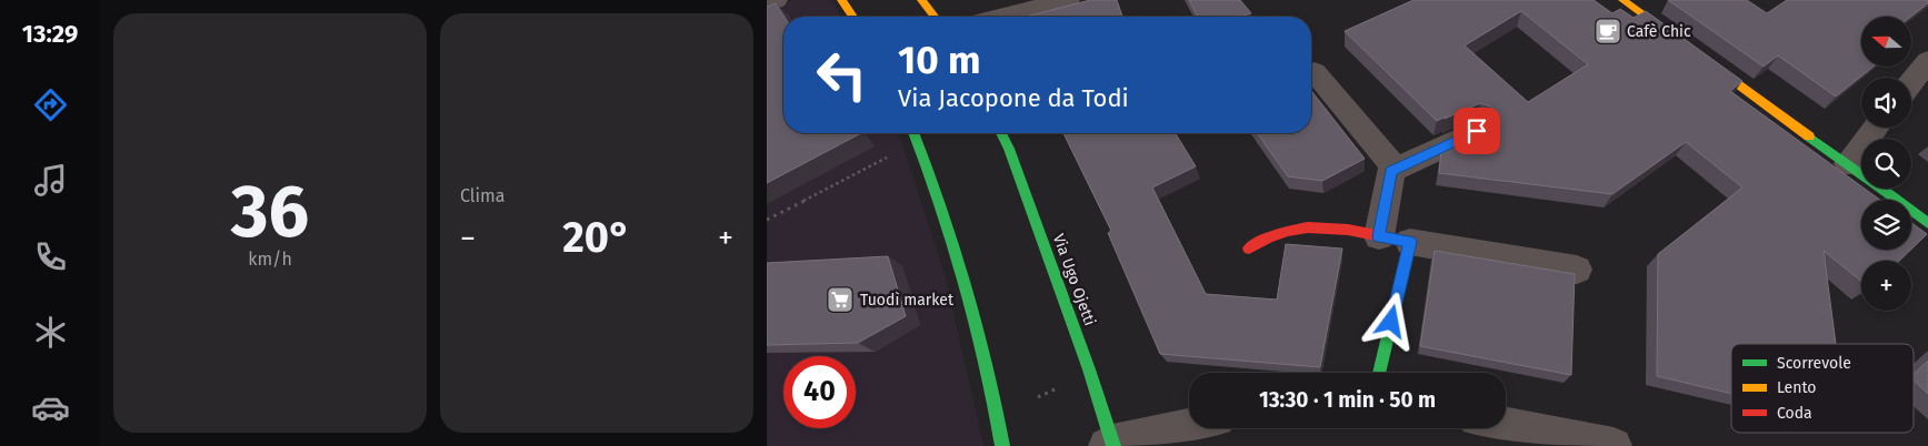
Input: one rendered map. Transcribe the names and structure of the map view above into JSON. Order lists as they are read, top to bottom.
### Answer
{
  "streets": {
    "main road": ["Via Ugo Ojetti"]
  },
  "places": {
    "cafe": ["Cafè Chic"],
    "supermarket": ["Tuodì market"]
  },
  "legend": ["Scorrevole", "Lento", "Coda"],
  "north": "left",
  "page": {
    "tabs": "13:29",
    "tile": [
      ["36", "km/h"],
      "Clima"
    ],
    "map_buttons": "+",
    "turn": ["10 m", "Via Jacopone da Todi"],
    "heat": ["−", "20°", "+"],
    "limit": "40",
    "trip": "13:30 · 1 min · 50 m"
  }
}
